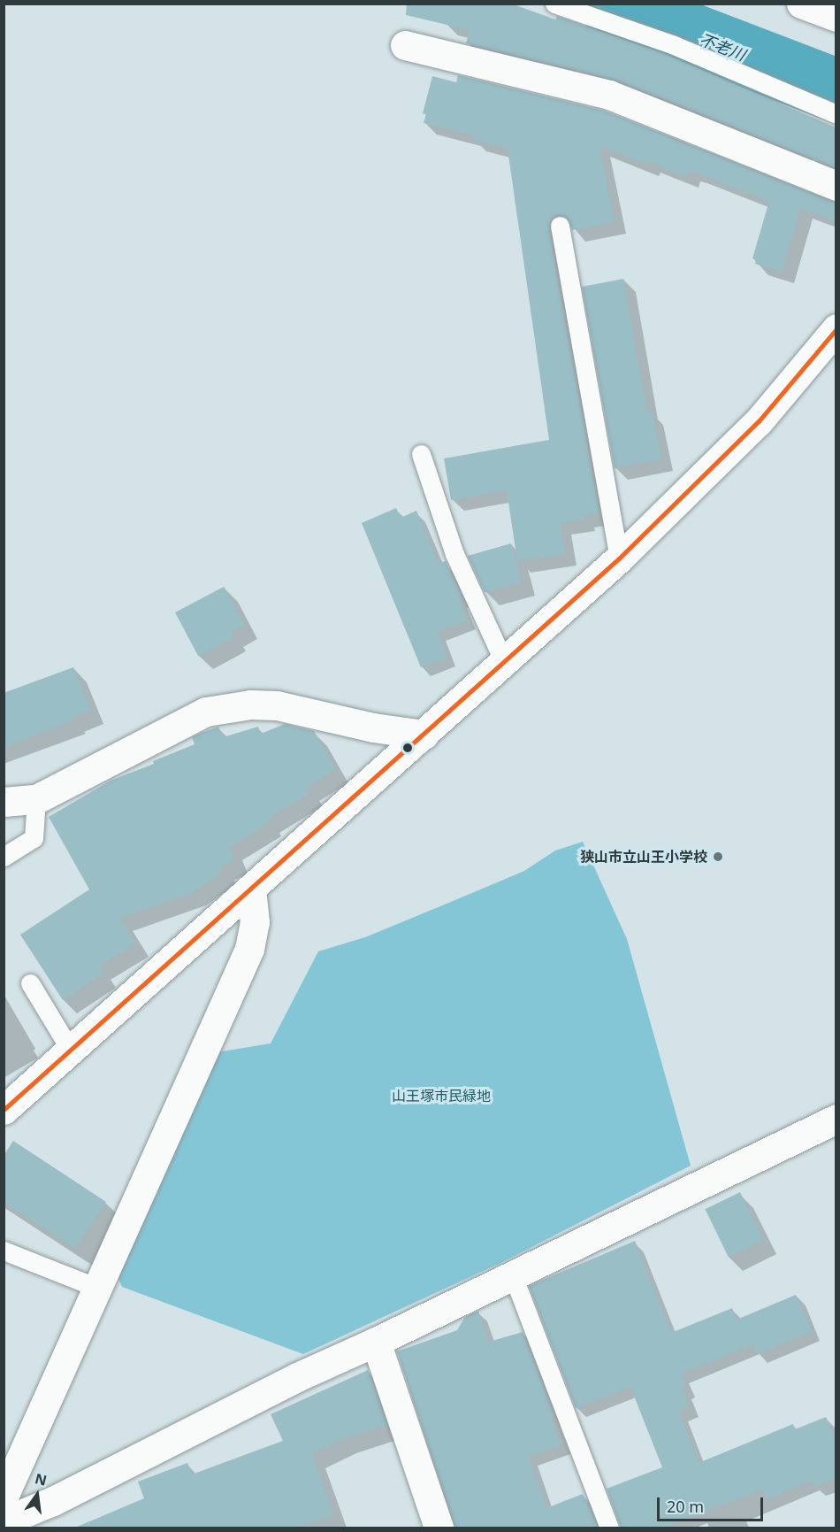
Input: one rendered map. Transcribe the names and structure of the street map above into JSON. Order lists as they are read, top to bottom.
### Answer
{
  "water": ["不老川"],
  "parks": ["山王塚市民緑地"],
  "places": ["狭山市立山王小学校"],
  "scale_bar": "20 m",
  "north": "top"
}
